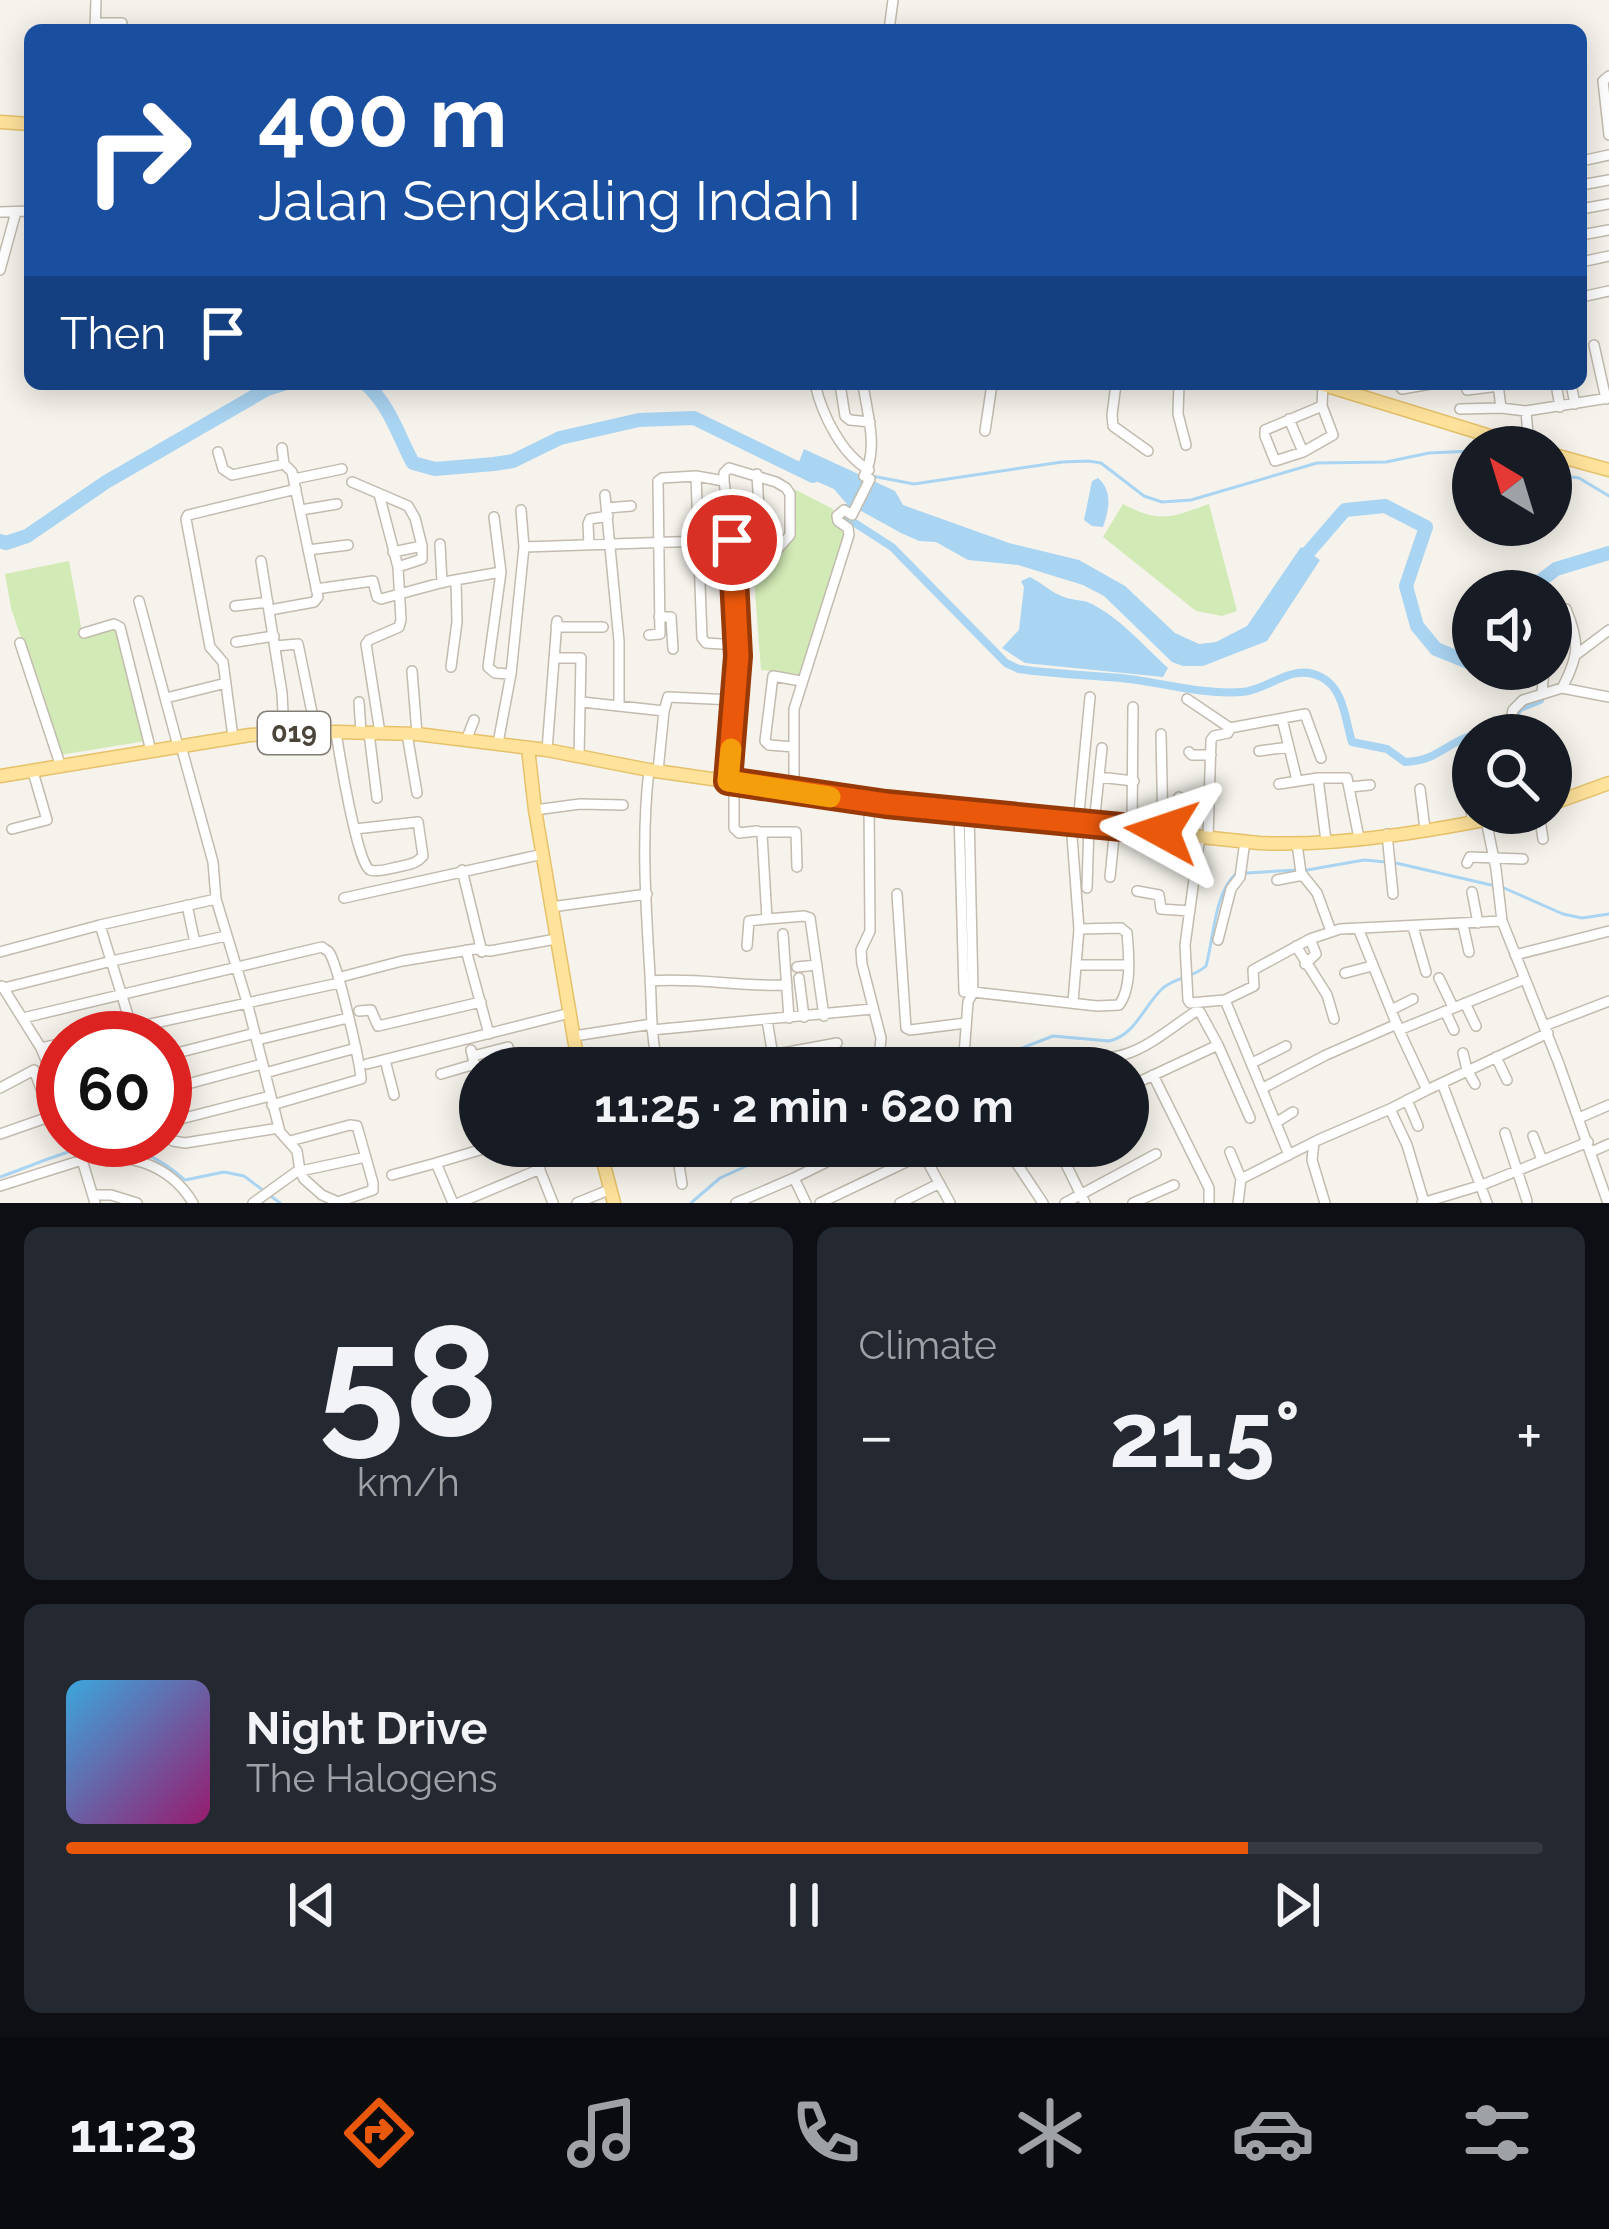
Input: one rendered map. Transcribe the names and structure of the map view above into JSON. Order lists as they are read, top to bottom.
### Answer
{
  "streets": {
    "main road": ["019"]
  },
  "north": "top left",
  "page": {
    "turn": ["400 m", "Jalan Sengkaling Indah I"],
    "then": "Then",
    "limit": "60",
    "trip": "11:25 · 2 min · 620 m",
    "tile": [
      ["58", "km/h"],
      "Climate"
    ],
    "heat": ["−", "21.5°", "+"],
    "song": ["Night Drive", "The Halogens"],
    "tabs": "11:23"
  }
}
